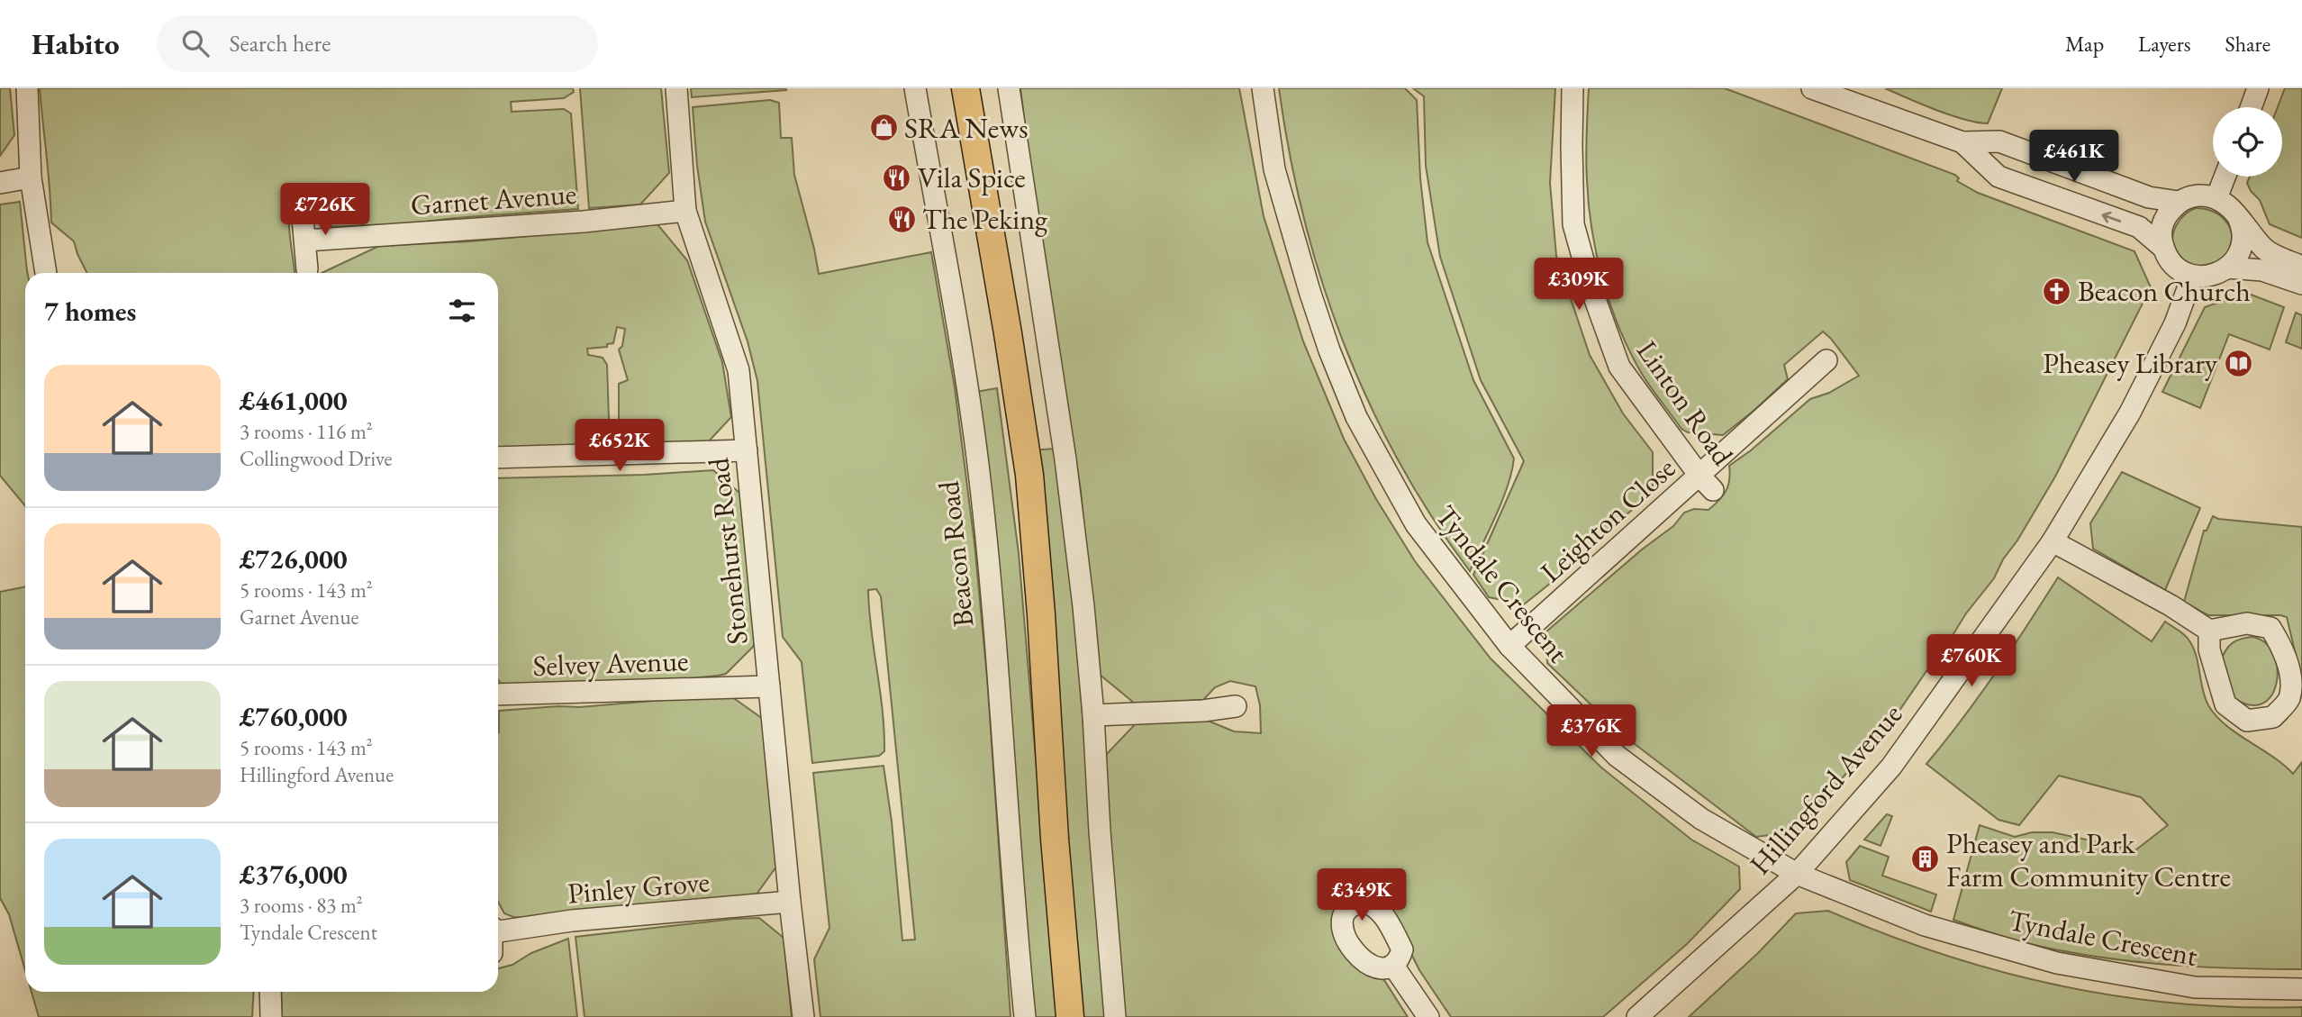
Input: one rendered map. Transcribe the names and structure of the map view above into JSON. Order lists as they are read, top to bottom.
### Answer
{
  "streets": {
    "street": [
      "Garnet Avenue",
      "Linton Road",
      "Leighton Close",
      "Stonehurst Road",
      "Beacon Road",
      "Tyndale Crescent",
      "Selvey Avenue",
      "Hillingford Avenue",
      "Pinley Grove"
    ]
  },
  "crossings": [
    ["Garnet Avenue", "Stonehurst Road"],
    ["Linton Road", "Leighton Close"],
    ["Leighton Close", "Tyndale Crescent"],
    ["Stonehurst Road", "Selvey Avenue"],
    ["Stonehurst Road", "Pinley Grove"],
    ["Tyndale Crescent", "Hillingford Avenue"]
  ],
  "places": {
    "shop": ["SRA News"],
    "restaurant": ["Vila Spice", "The Peking"],
    "church": ["Beacon Church"],
    "library": ["Pheasey Library"],
    "building": ["Pheasey and Park Farm Community Centre"]
  },
  "page": {
    "header": "Habito",
    "search": "Search here",
    "nav": ["Map", "Layers", "Share"],
    "price": [
      "£461K",
      "£726K",
      "£309K",
      "£652K",
      "£760K",
      "£376K",
      "£349K"
    ],
    "heading": "7 homes",
    "list": [
      {
        "name": "£461,000",
        "note": "3 rooms · 116 m² · Collingwood Drive"
      },
      {
        "name": "£726,000",
        "note": "5 rooms · 143 m² · Garnet Avenue"
      },
      {
        "name": "£760,000",
        "note": "5 rooms · 143 m² · Hillingford Avenue"
      },
      {
        "name": "£376,000",
        "note": "3 rooms · 83 m² · Tyndale Crescent"
      }
    ]
  }
}
